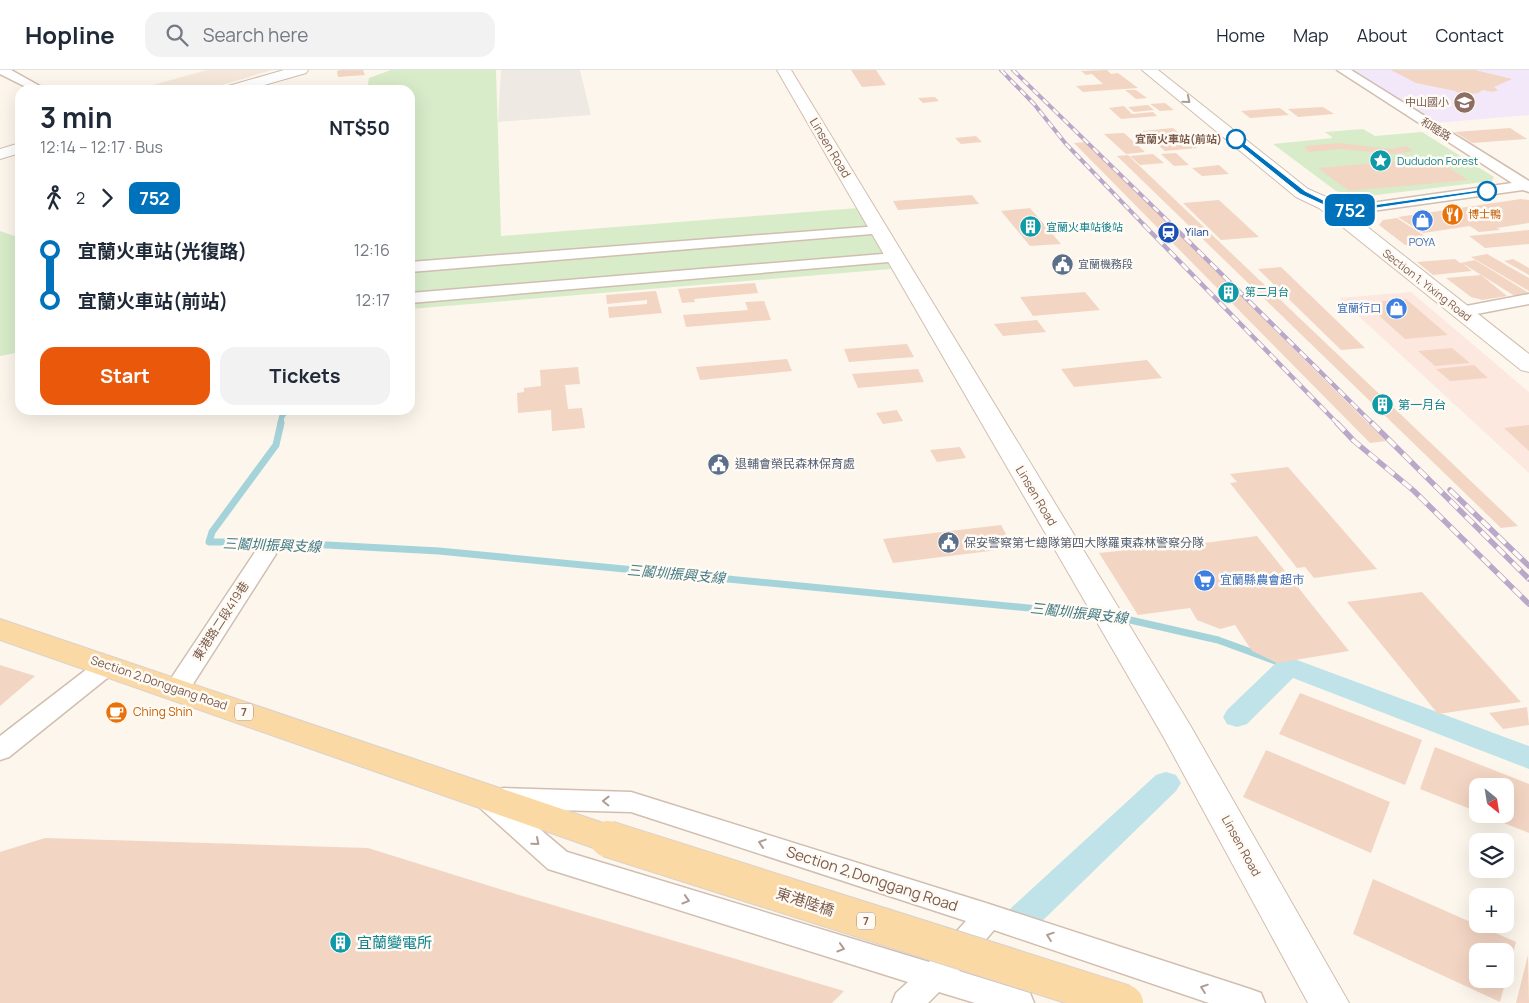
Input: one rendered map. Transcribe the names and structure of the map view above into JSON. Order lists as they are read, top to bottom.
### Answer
{
  "streets": {
    "main road": ["Section 2,Donggang Road", "7", "東港陸橋"],
    "street": [
      "和睦路",
      "Linsen Road",
      "Section 1, Yixing Road",
      "東港路二段419巷"
    ]
  },
  "crossings": [
    ["東港路二段419巷", "Section 2,Donggang Road"],
    ["Section 2,Donggang Road", "東港陸橋"]
  ],
  "water": ["三鬮圳振興支線"],
  "places": {
    "school or university": ["中山國小"],
    "other": ["宜蘭火車站(前站)"],
    "place": ["Dududon Forest"],
    "restaurant": ["博士鴨"],
    "shop": ["POYA", "宜蘭行口"],
    "building": [
      "宜蘭火車站後站",
      "第二月台",
      "第一月台",
      "宜蘭變電所"
    ],
    "station": ["Yilan"],
    "public building": ["宜蘭機務段", "退輔會榮民森林保育處", "保安警察第七總隊第四大隊羅東森林警察分隊"],
    "supermarket": ["宜蘭縣農會超市"],
    "cafe": ["Ching Shin"]
  },
  "lines": ["bus line 752"],
  "north": "bottom right",
  "page": {
    "header": "Hopline",
    "search": "Search here",
    "nav": [
      "Home",
      "Map",
      "About",
      "Contact"
    ],
    "on_map": "752",
    "heading": ["3 min", "12:14 – 12:17 · Bus", "NT$50"],
    "legs": ["2", "752"],
    "list": [
      {
        "name": "宜蘭火車站(光復路)",
        "value": "12:16"
      },
      {
        "name": "宜蘭火車站(前站)",
        "value": "12:17"
      }
    ],
    "buttons": ["Start", "Tickets"],
    "map_buttons": ["+", "−"]
  }
}
